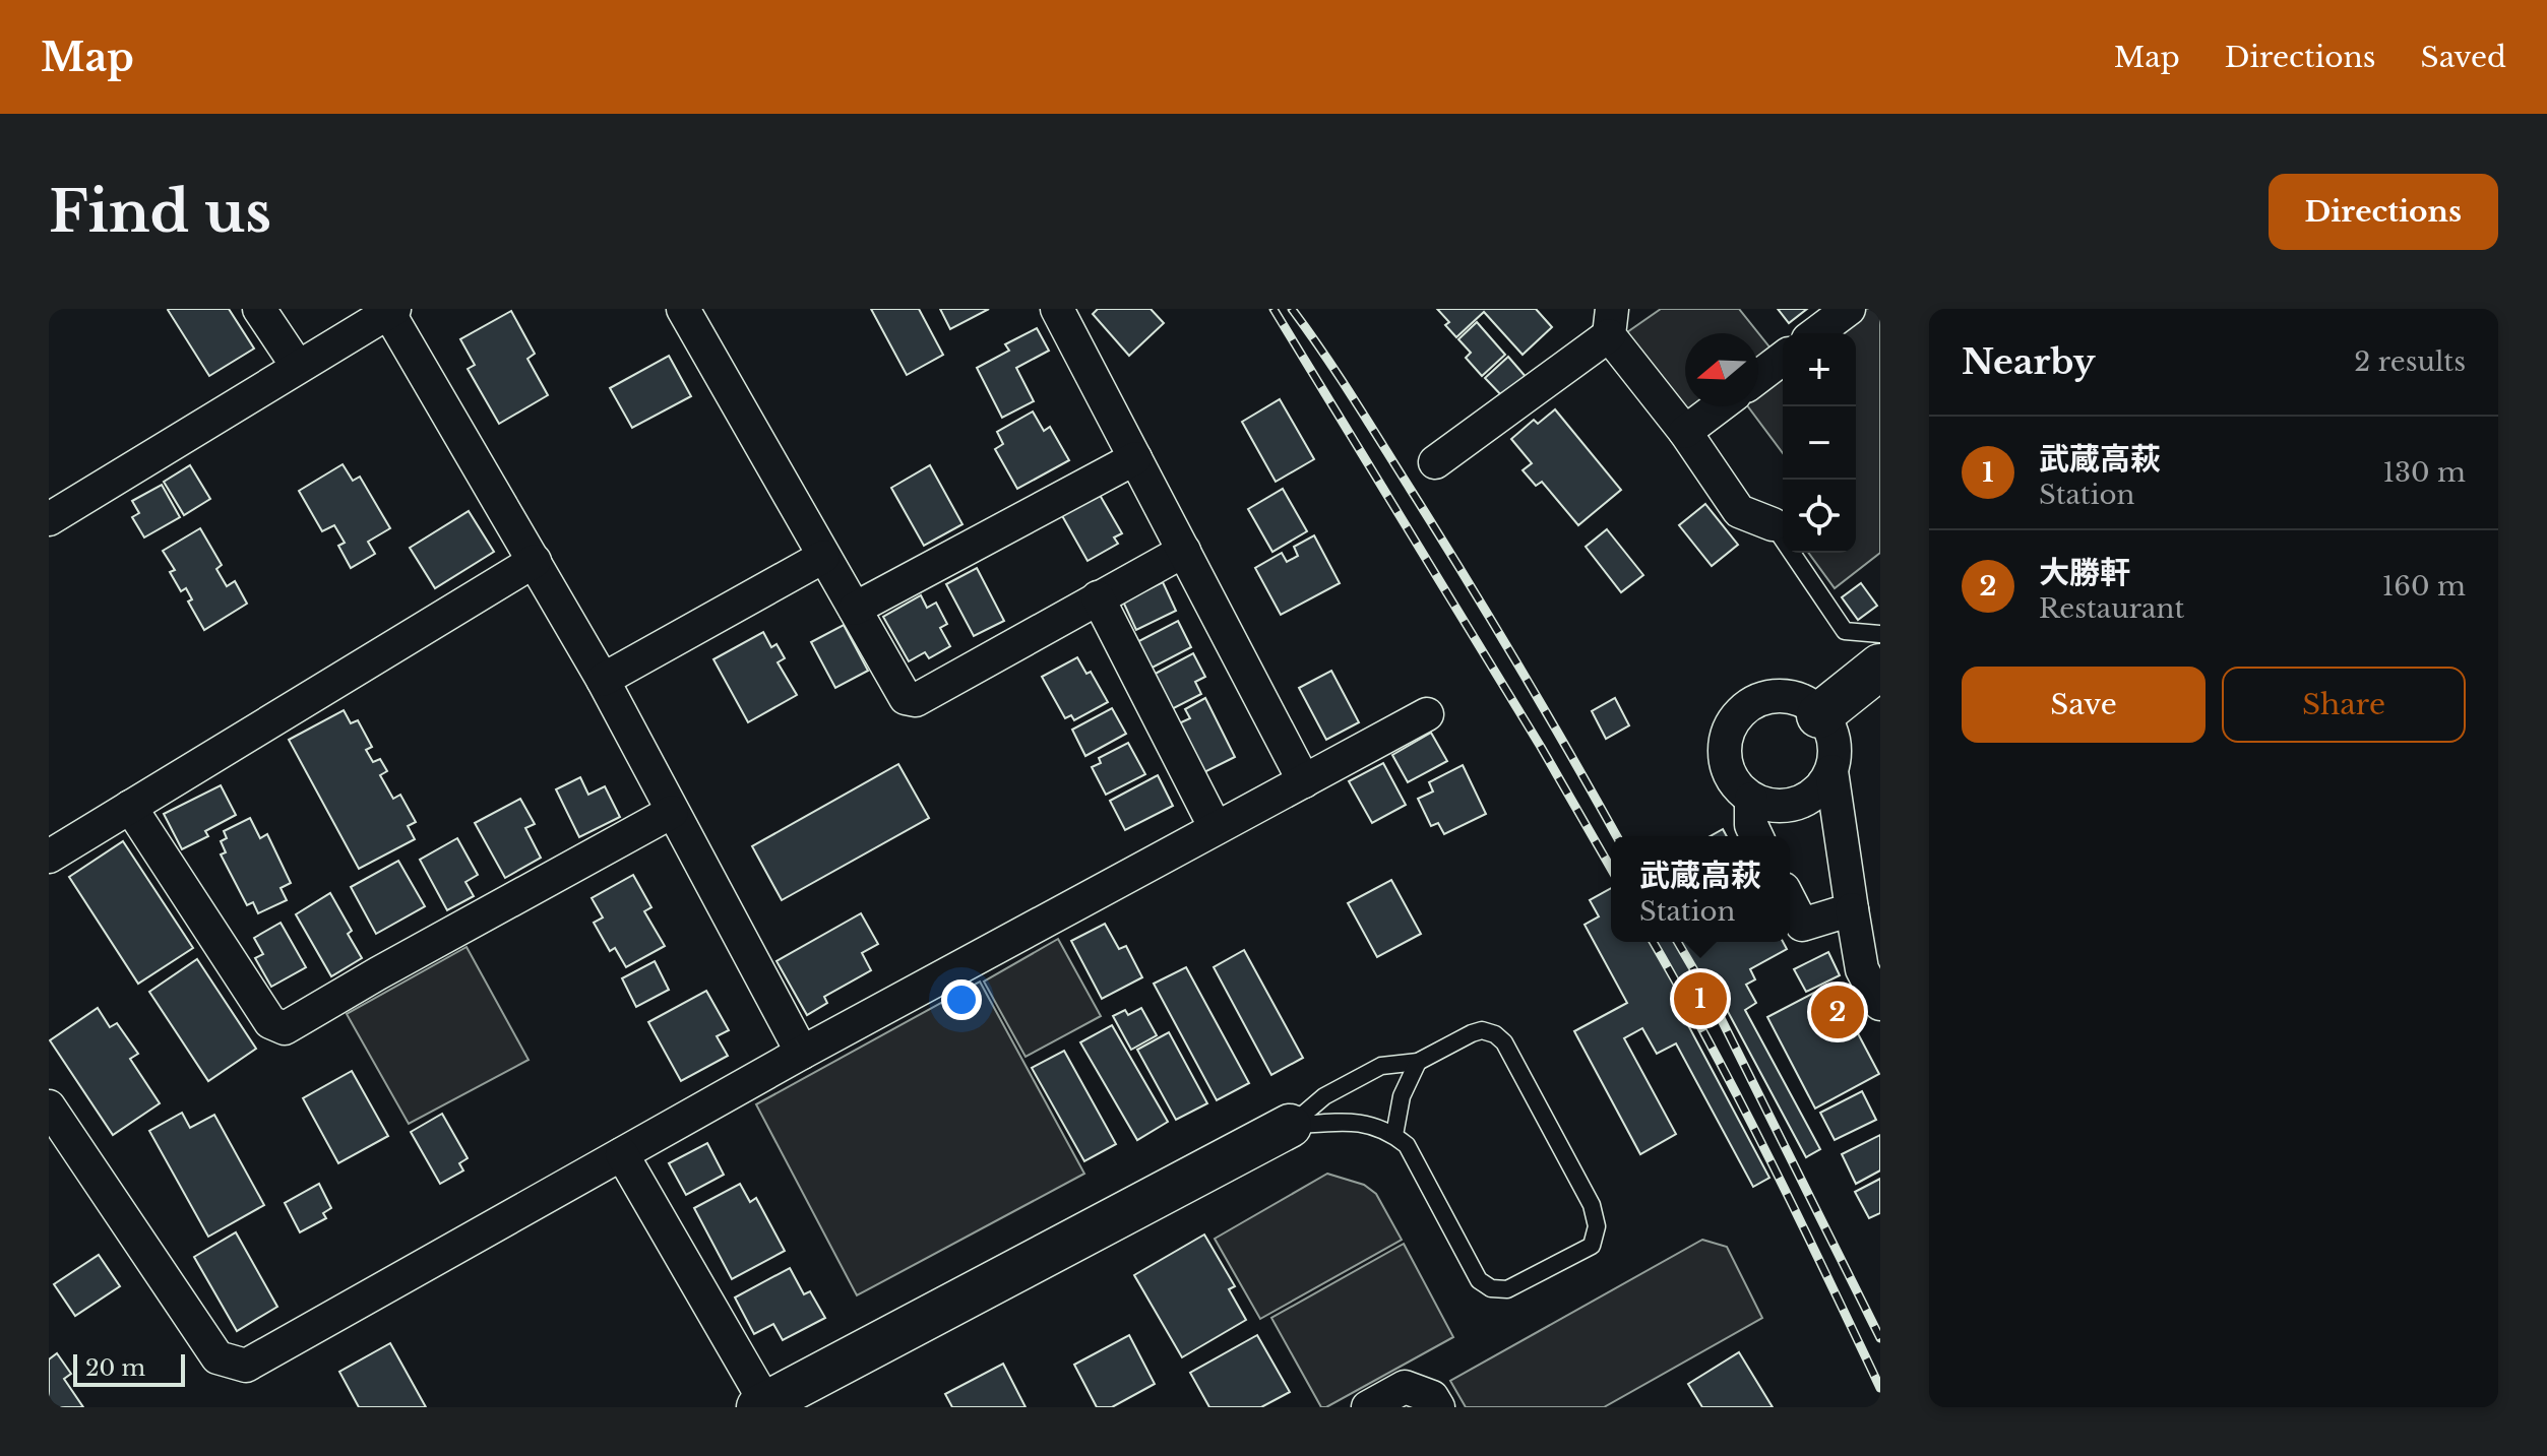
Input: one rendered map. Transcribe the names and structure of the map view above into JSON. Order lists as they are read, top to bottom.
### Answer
{
  "scale_bar": "20 m",
  "north": "left",
  "page": {
    "header": "Map",
    "nav": ["Map", "Directions", "Saved"],
    "buttons": [
      "Directions",
      ["Save", "Share"]
    ],
    "title": "Find us",
    "heading": ["Nearby", "2 results"],
    "map_buttons": ["+", "−"],
    "list": [
      {
        "mark": "1",
        "name": "武蔵高萩",
        "note": "Station",
        "value": "130 m"
      },
      {
        "mark": "2",
        "name": "大勝軒",
        "note": "Restaurant",
        "value": "160 m"
      }
    ],
    "popup": ["武蔵高萩", "Station"],
    "pins": ["1", "2"],
    "scale": "20 m"
  }
}
